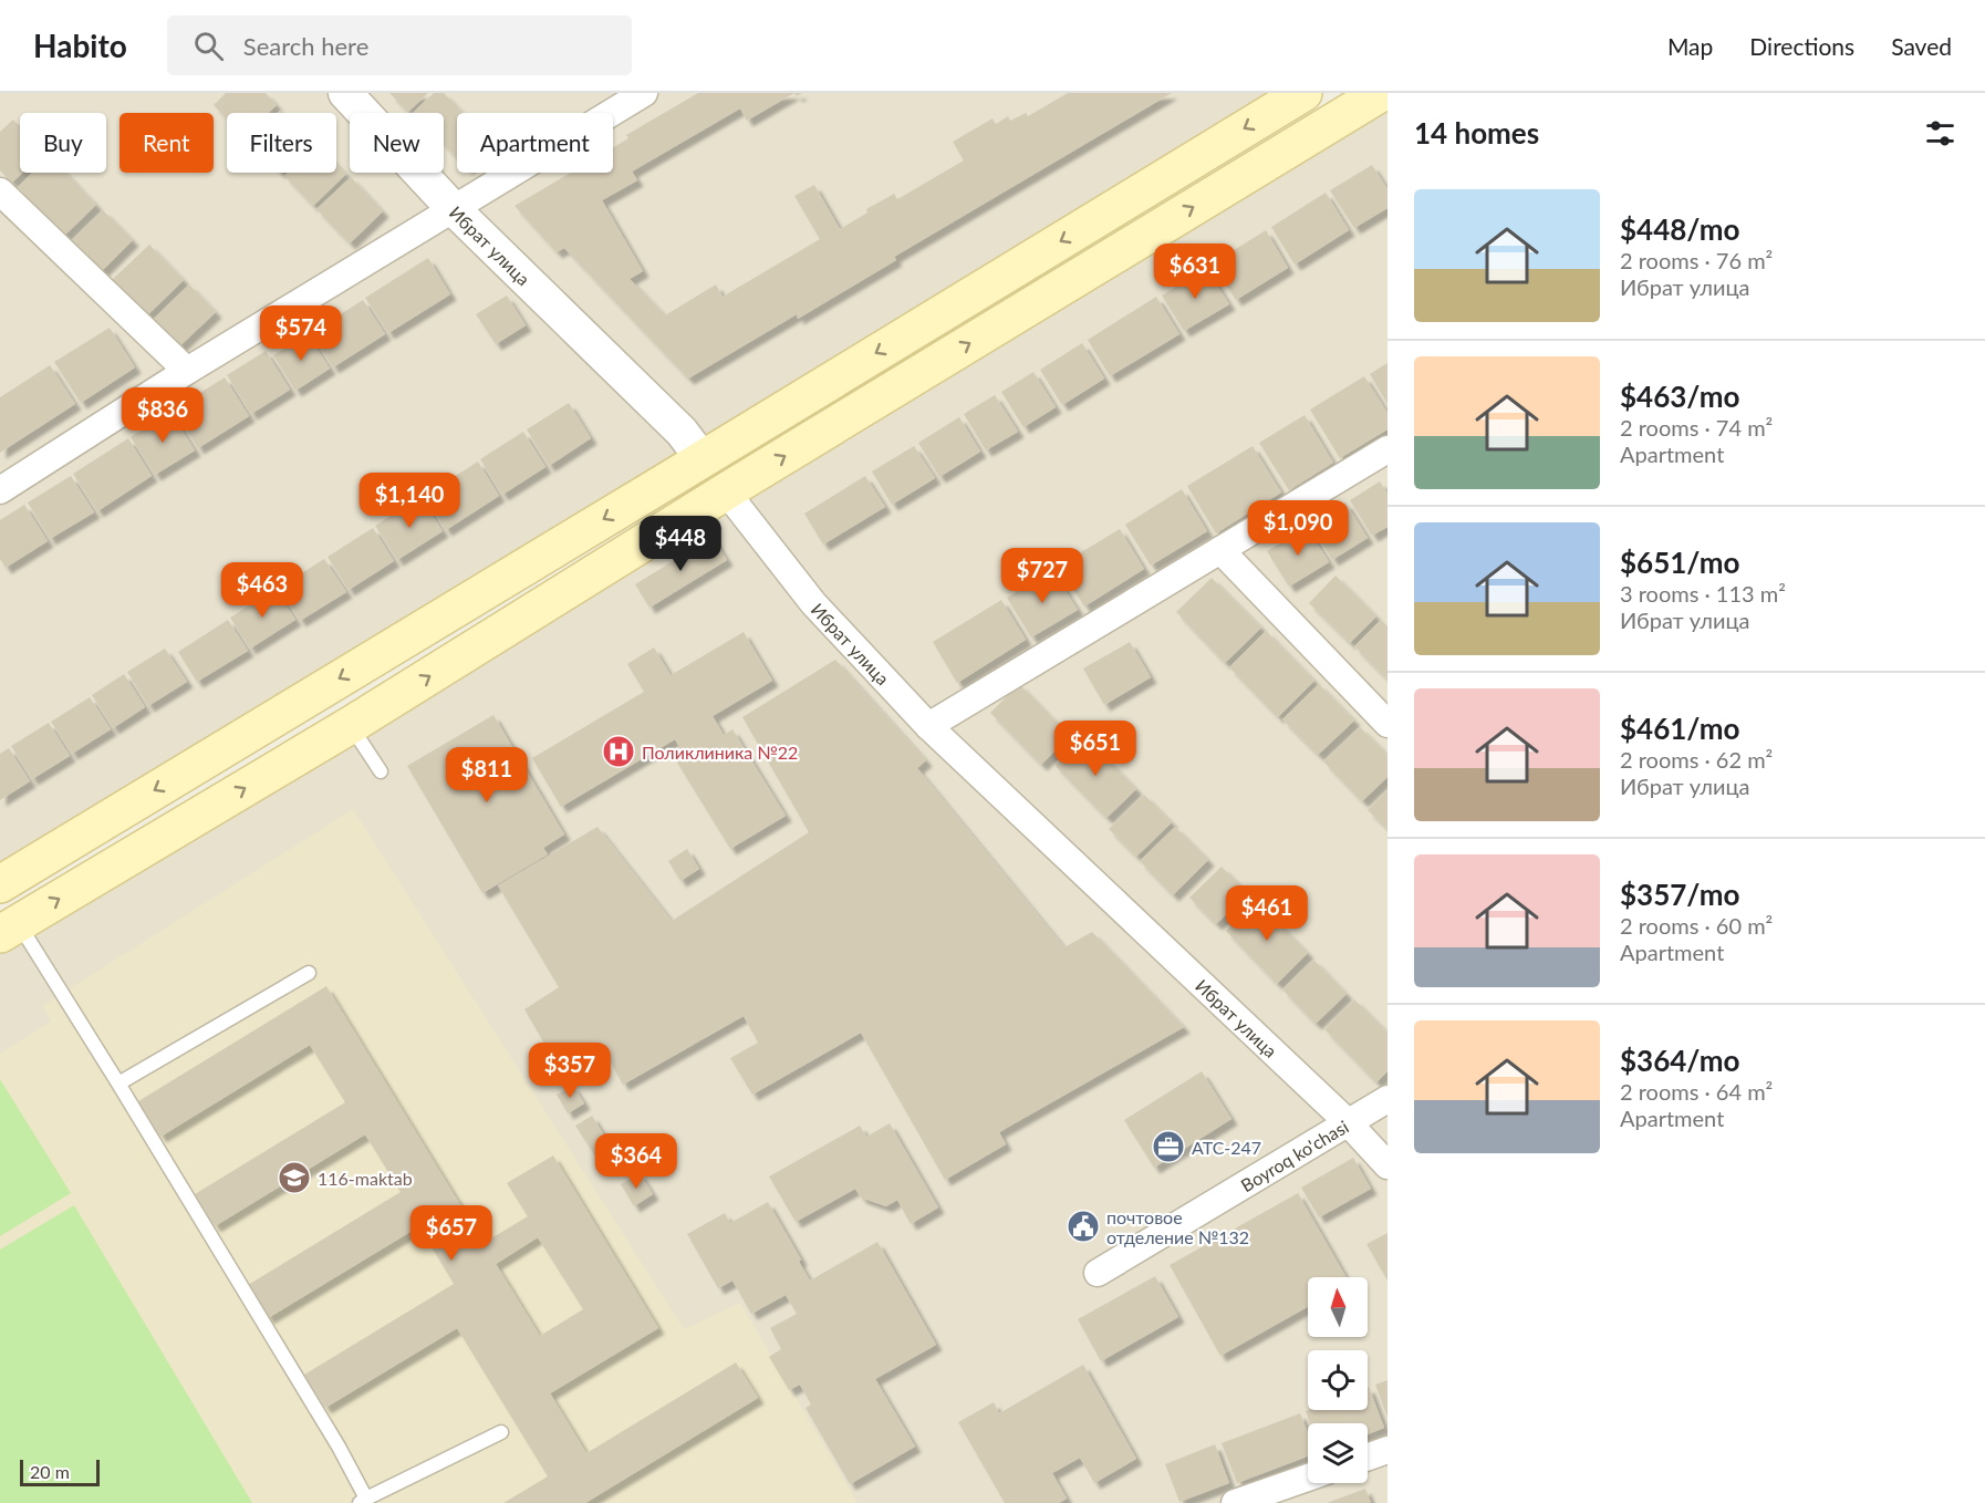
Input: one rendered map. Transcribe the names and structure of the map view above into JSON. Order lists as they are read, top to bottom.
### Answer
{
  "streets": {
    "main road": ["Ибрат улица"],
    "street": ["Boyroq ko'chasi"]
  },
  "crossings": [
    ["Ибрат улица", "Boyroq ko'chasi"]
  ],
  "places": {
    "hospital": ["Поликлиника №22"],
    "office": ["АТС-247"],
    "school or university": ["116-maktab"],
    "public building": ["почтовое отделение №132"]
  },
  "scale_bar": "20 m",
  "north": "top",
  "page": {
    "header": "Habito",
    "search": "Search here",
    "nav": ["Map", "Directions", "Saved"],
    "heading": "14 homes",
    "chip": [
      "Buy",
      "Rent",
      "Filters",
      "New",
      "Apartment"
    ],
    "list": [
      {
        "name": "$448/mo",
        "note": "2 rooms · 76 m² · Ибрат улица"
      },
      {
        "name": "$463/mo",
        "note": "2 rooms · 74 m² · Apartment"
      },
      {
        "name": "$651/mo",
        "note": "3 rooms · 113 m² · Ибрат улица"
      },
      {
        "name": "$461/mo",
        "note": "2 rooms · 62 m² · Ибрат улица"
      },
      {
        "name": "$357/mo",
        "note": "2 rooms · 60 m² · Apartment"
      },
      {
        "name": "$364/mo",
        "note": "2 rooms · 64 m² · Apartment"
      }
    ],
    "price": [
      "$631",
      "$574",
      "$836",
      "$1,140",
      "$1,090",
      "$448",
      "$727",
      "$463",
      "$651",
      "$811",
      "$461",
      "$357",
      "$364",
      "$657"
    ],
    "scale": "20 m"
  }
}
